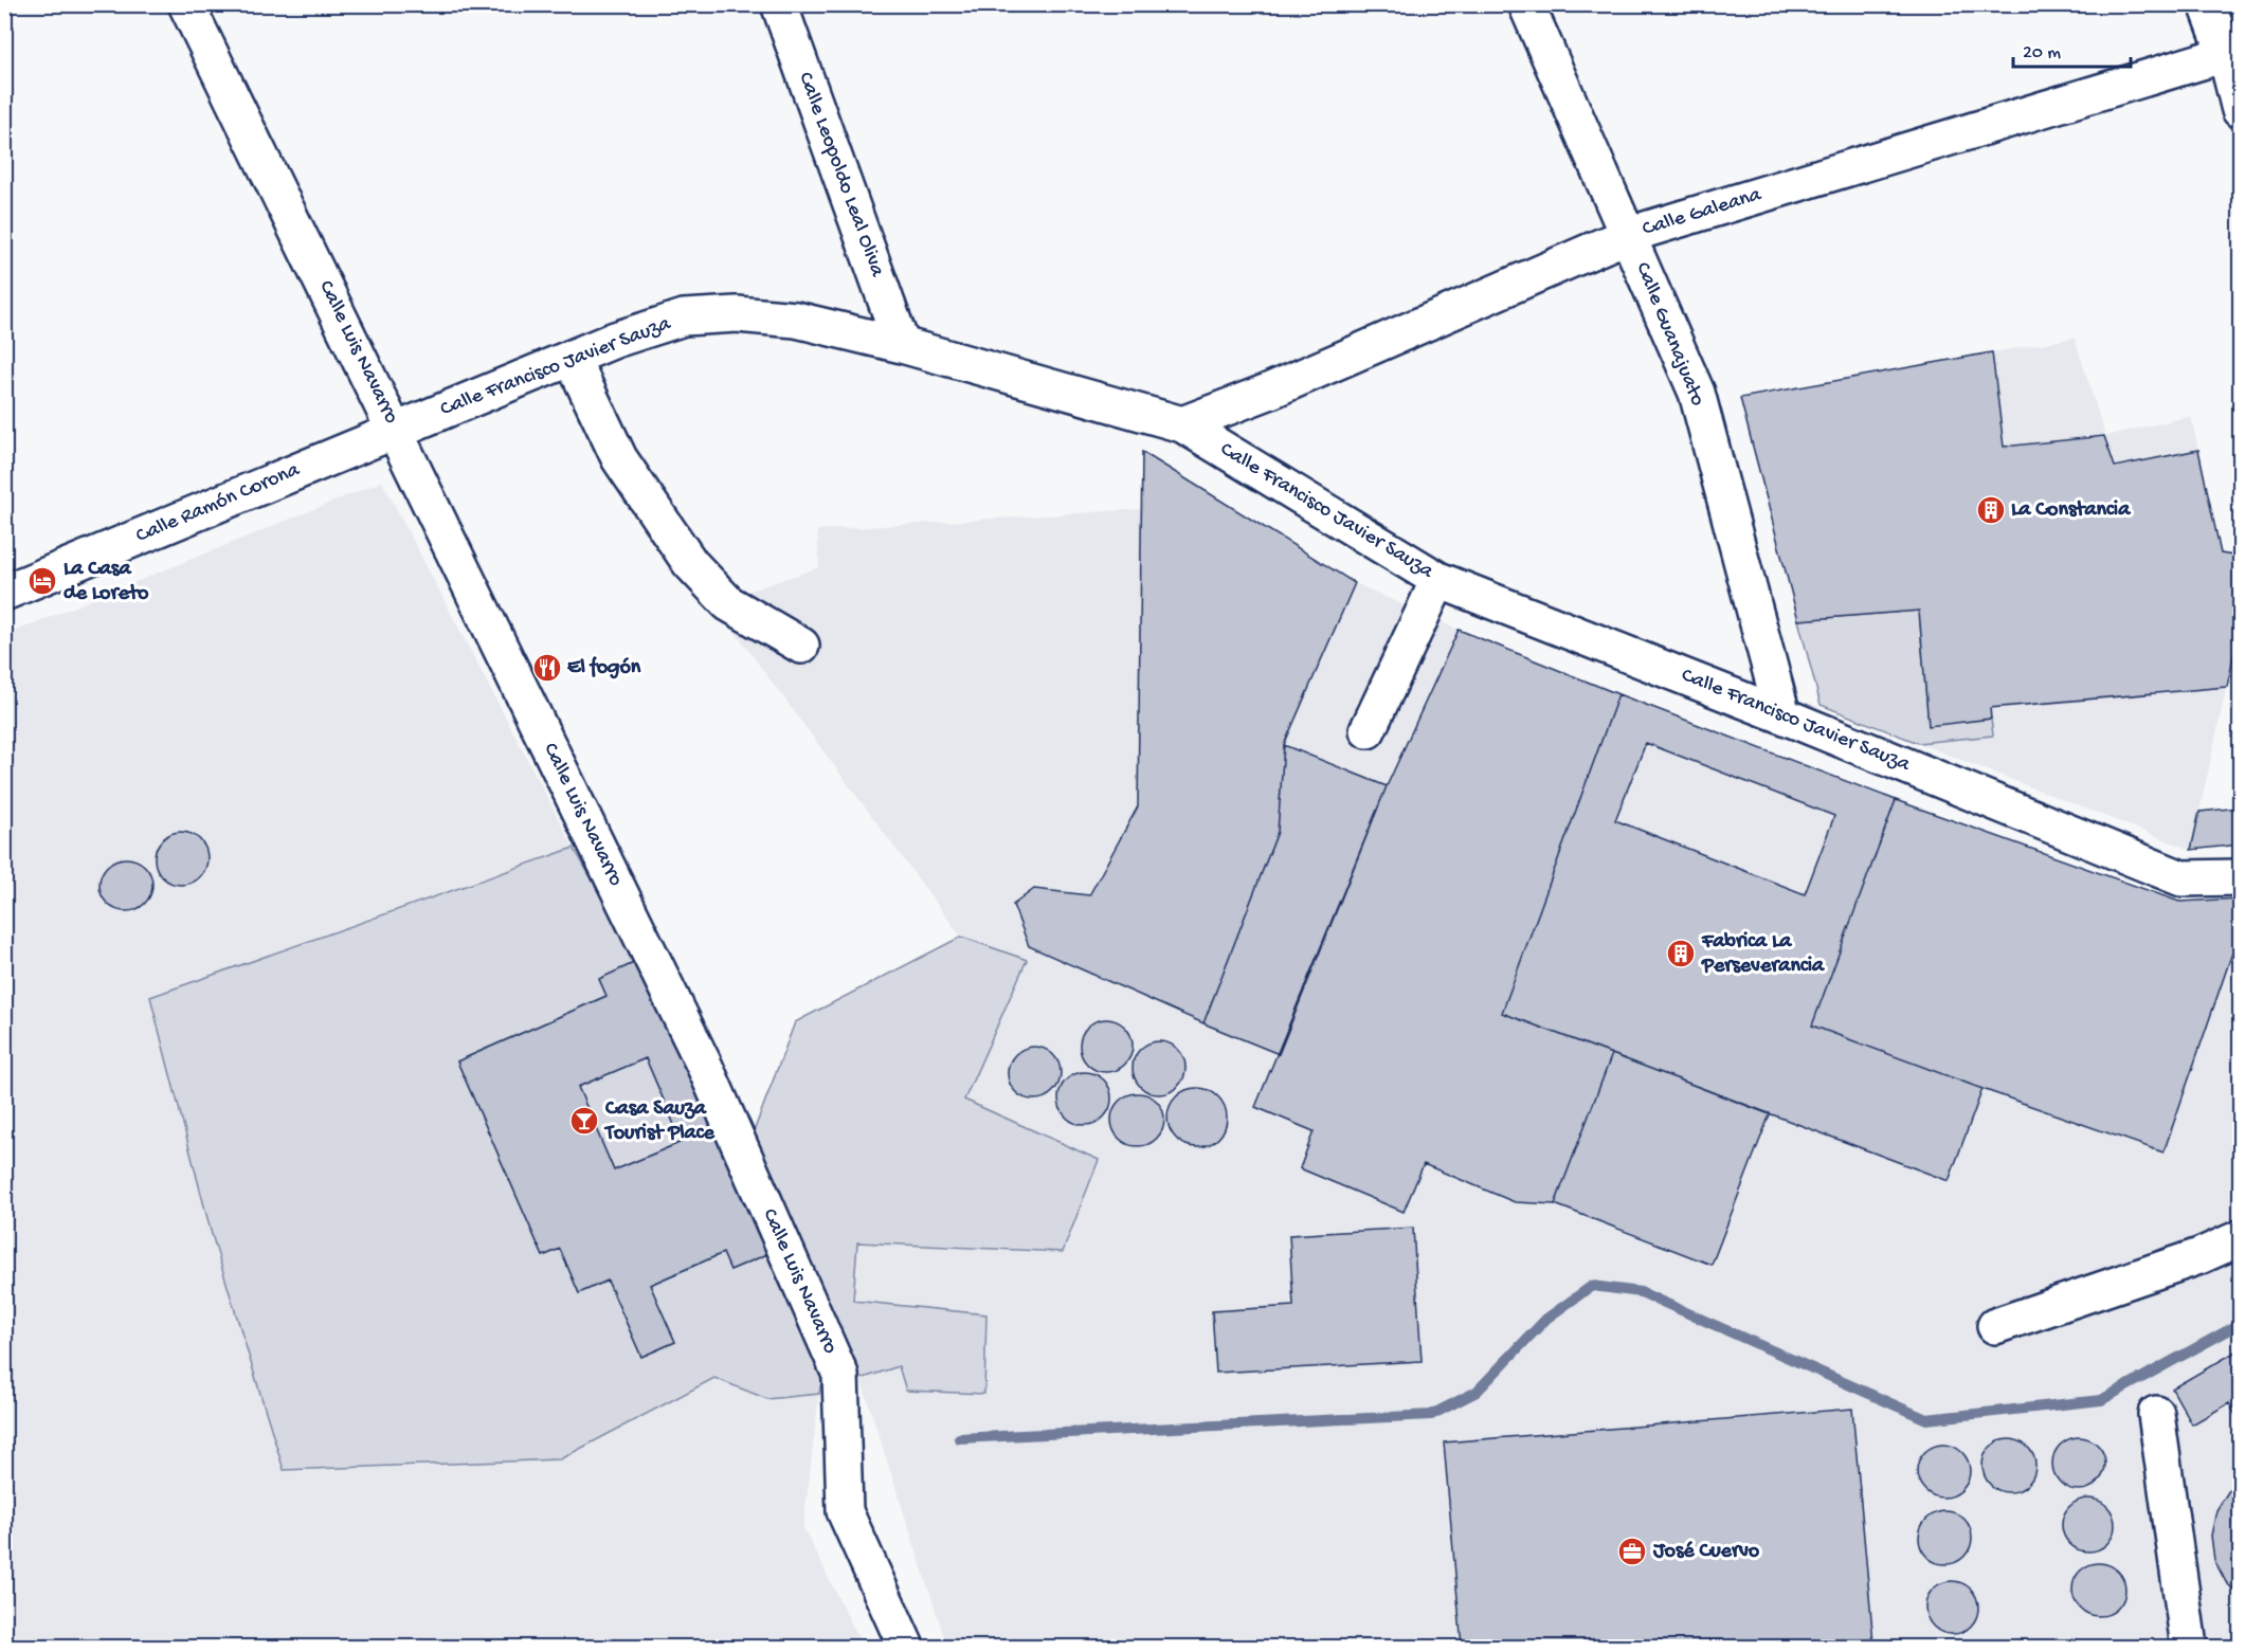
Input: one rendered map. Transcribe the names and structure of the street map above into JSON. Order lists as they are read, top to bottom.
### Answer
{
  "streets": {
    "street": [
      "Calle Leopoldo Leal Oliva",
      "Calle Galeana",
      "Calle Guanajuato",
      "Calle Luis Navarro",
      "Calle Francisco Javier Sauza",
      "Calle Ramón Corona"
    ]
  },
  "crossings": [
    ["Calle Leopoldo Leal Oliva", "Calle Francisco Javier Sauza"],
    ["Calle Galeana", "Calle Guanajuato"],
    ["Calle Galeana", "Calle Francisco Javier Sauza"],
    ["Calle Guanajuato", "Calle Francisco Javier Sauza"],
    ["Calle Luis Navarro", "Calle Francisco Javier Sauza"],
    ["Calle Luis Navarro", "Calle Ramón Corona"],
    ["Calle Francisco Javier Sauza", "Calle Ramón Corona"]
  ],
  "places": {
    "building": ["La Constancia", "Fabrica La Perseverancia"],
    "hotel": ["La Casa de Loreto"],
    "restaurant": ["El fogón"],
    "bar": ["Casa Sauza Tourist Place"],
    "office": ["José Cuervo"]
  },
  "scale_bar": "20 m"
}
